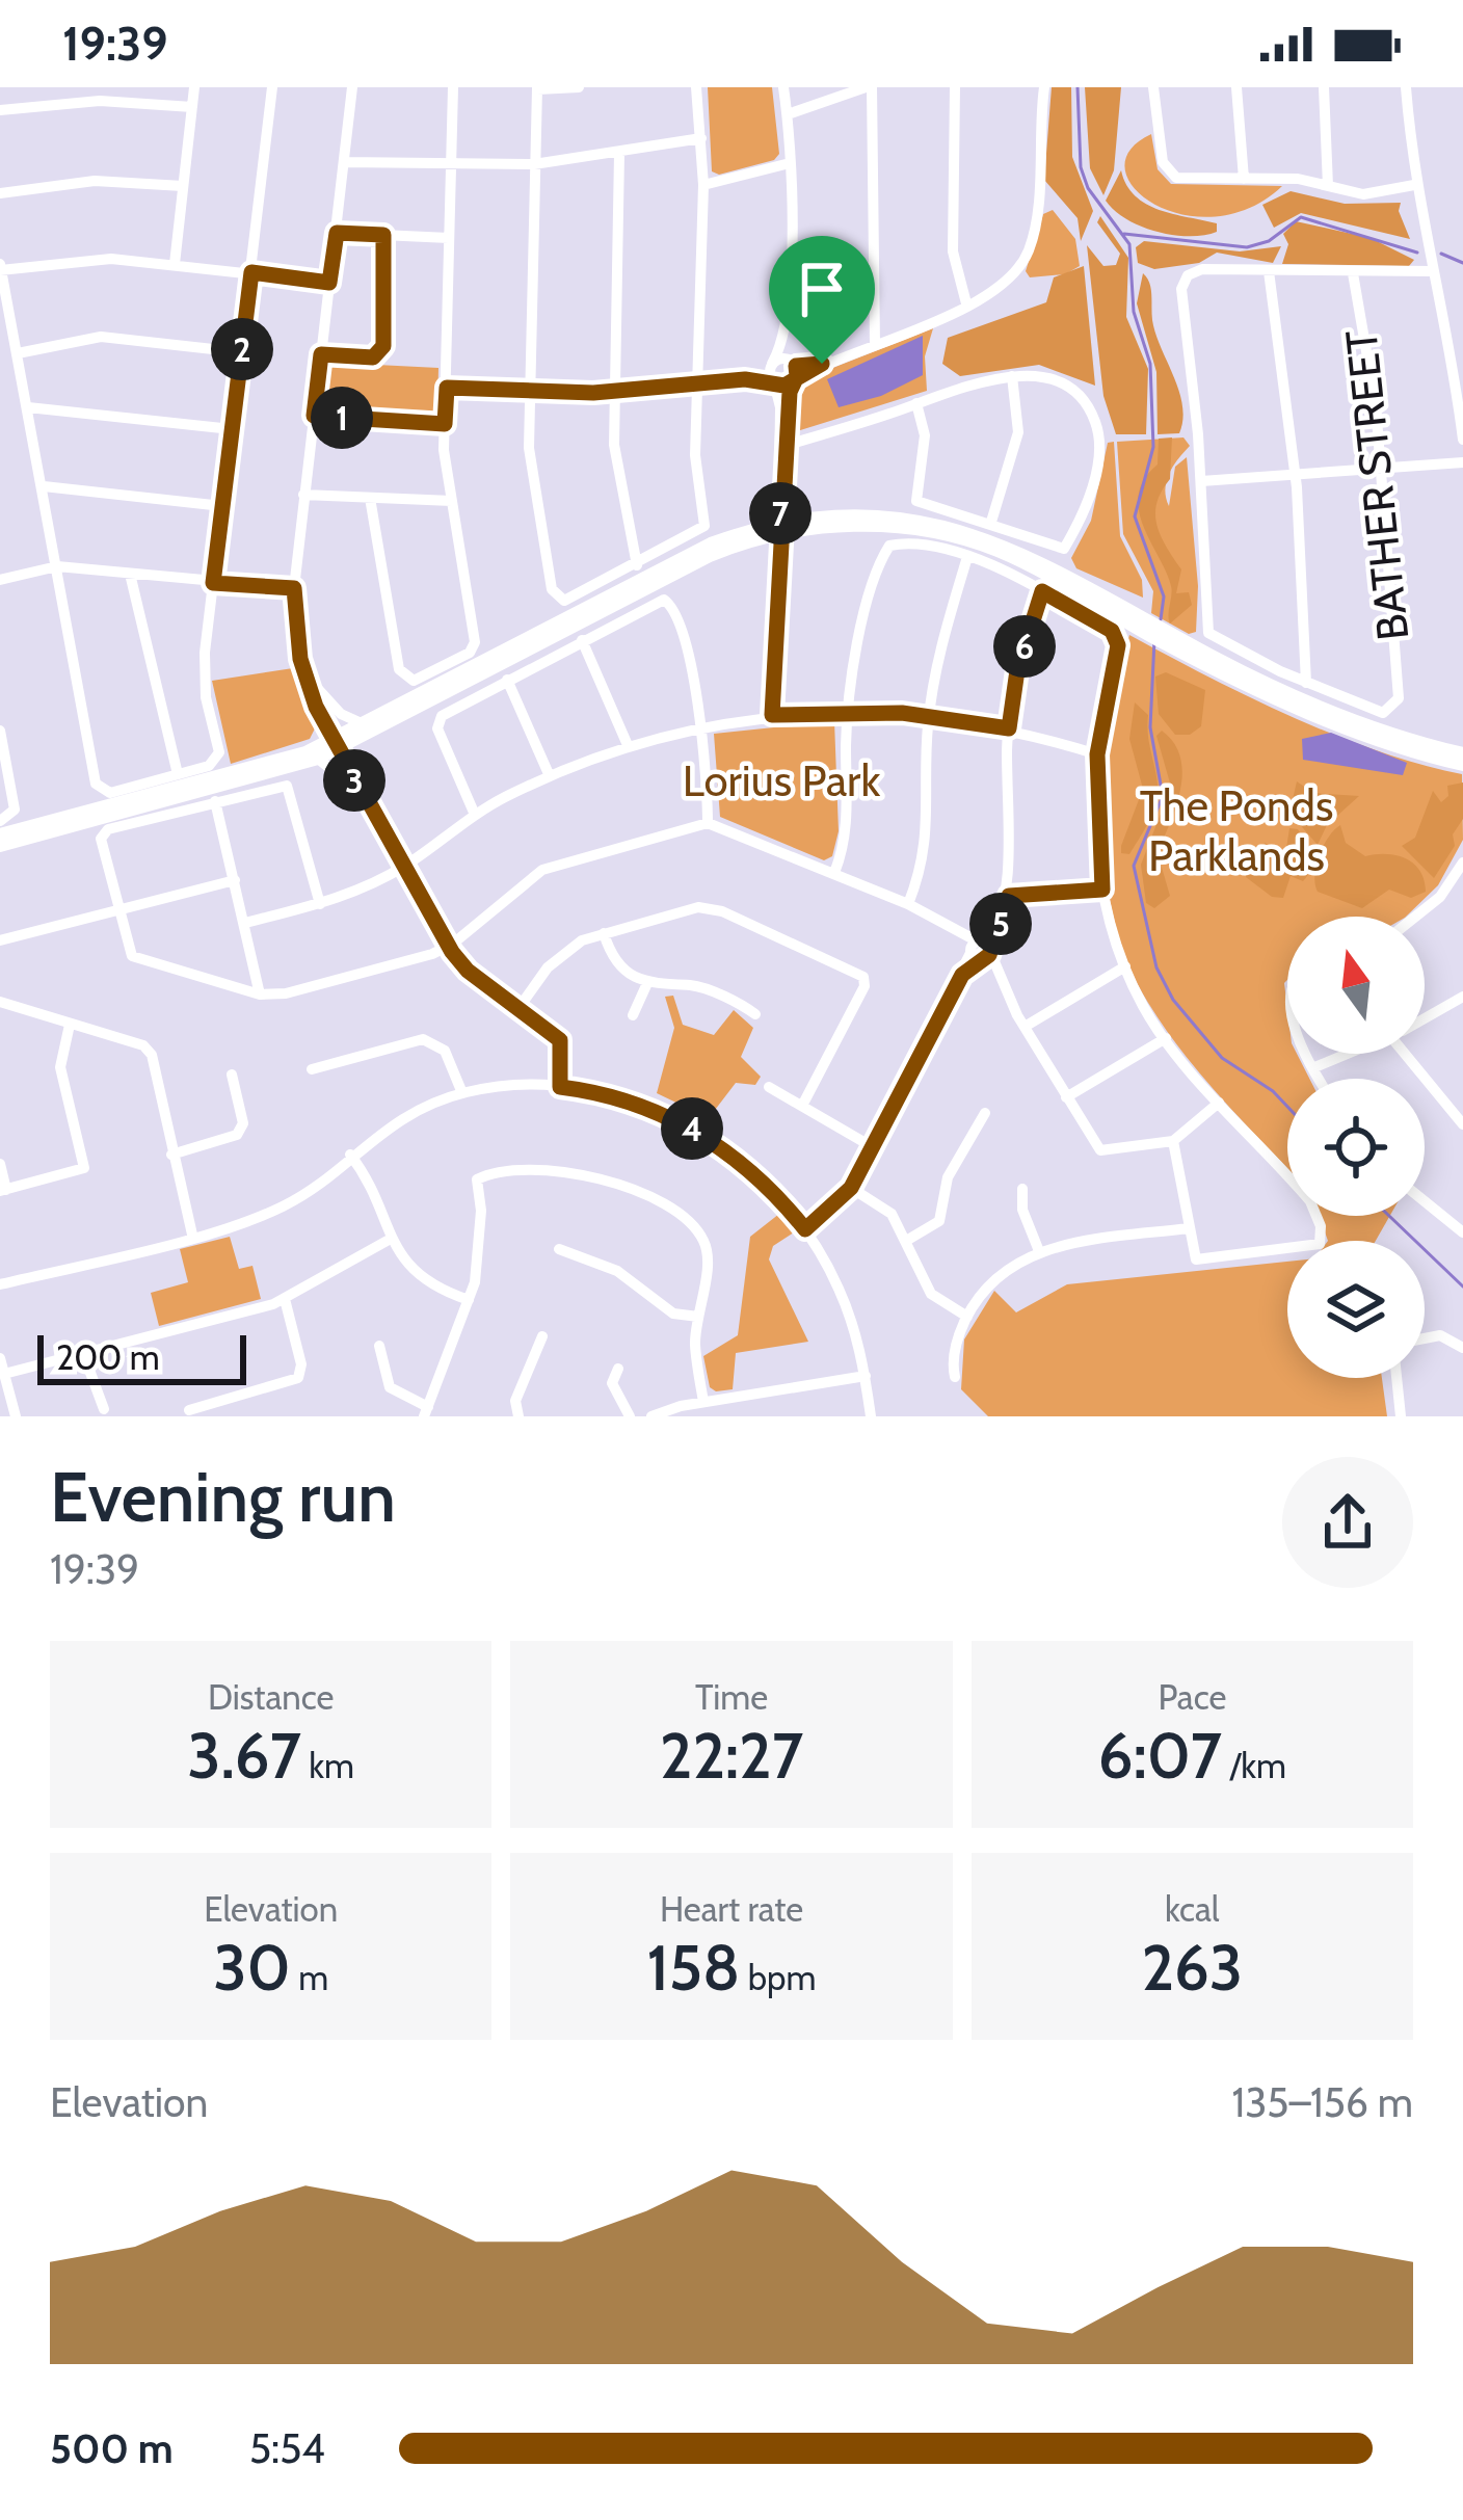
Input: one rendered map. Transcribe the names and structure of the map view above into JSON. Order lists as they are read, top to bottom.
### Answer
{
  "streets": {
    "street": ["BATHER STREET"]
  },
  "parks": ["Lorius Park", "The Ponds Parklands"],
  "scale_bar": "200 m",
  "north": "top",
  "page": {
    "status": "19:39",
    "pins": [
      "2",
      "1",
      "7",
      "6",
      "3",
      "5",
      "4"
    ],
    "scale": "200 m",
    "heading": ["Evening run", "19:39"],
    "stats": [
      ["Distance", "3.67 km"],
      ["Time", "22:27"],
      ["Pace", "6:07 /km"],
      ["Elevation", "30 m"],
      ["Heart rate", "158 bpm"],
      ["kcal", "263"]
    ],
    "chart": ["Elevation", "135–156 m"],
    "list": [
      {
        "name": "500 m",
        "note": "5:54"
      }
    ]
  }
}
